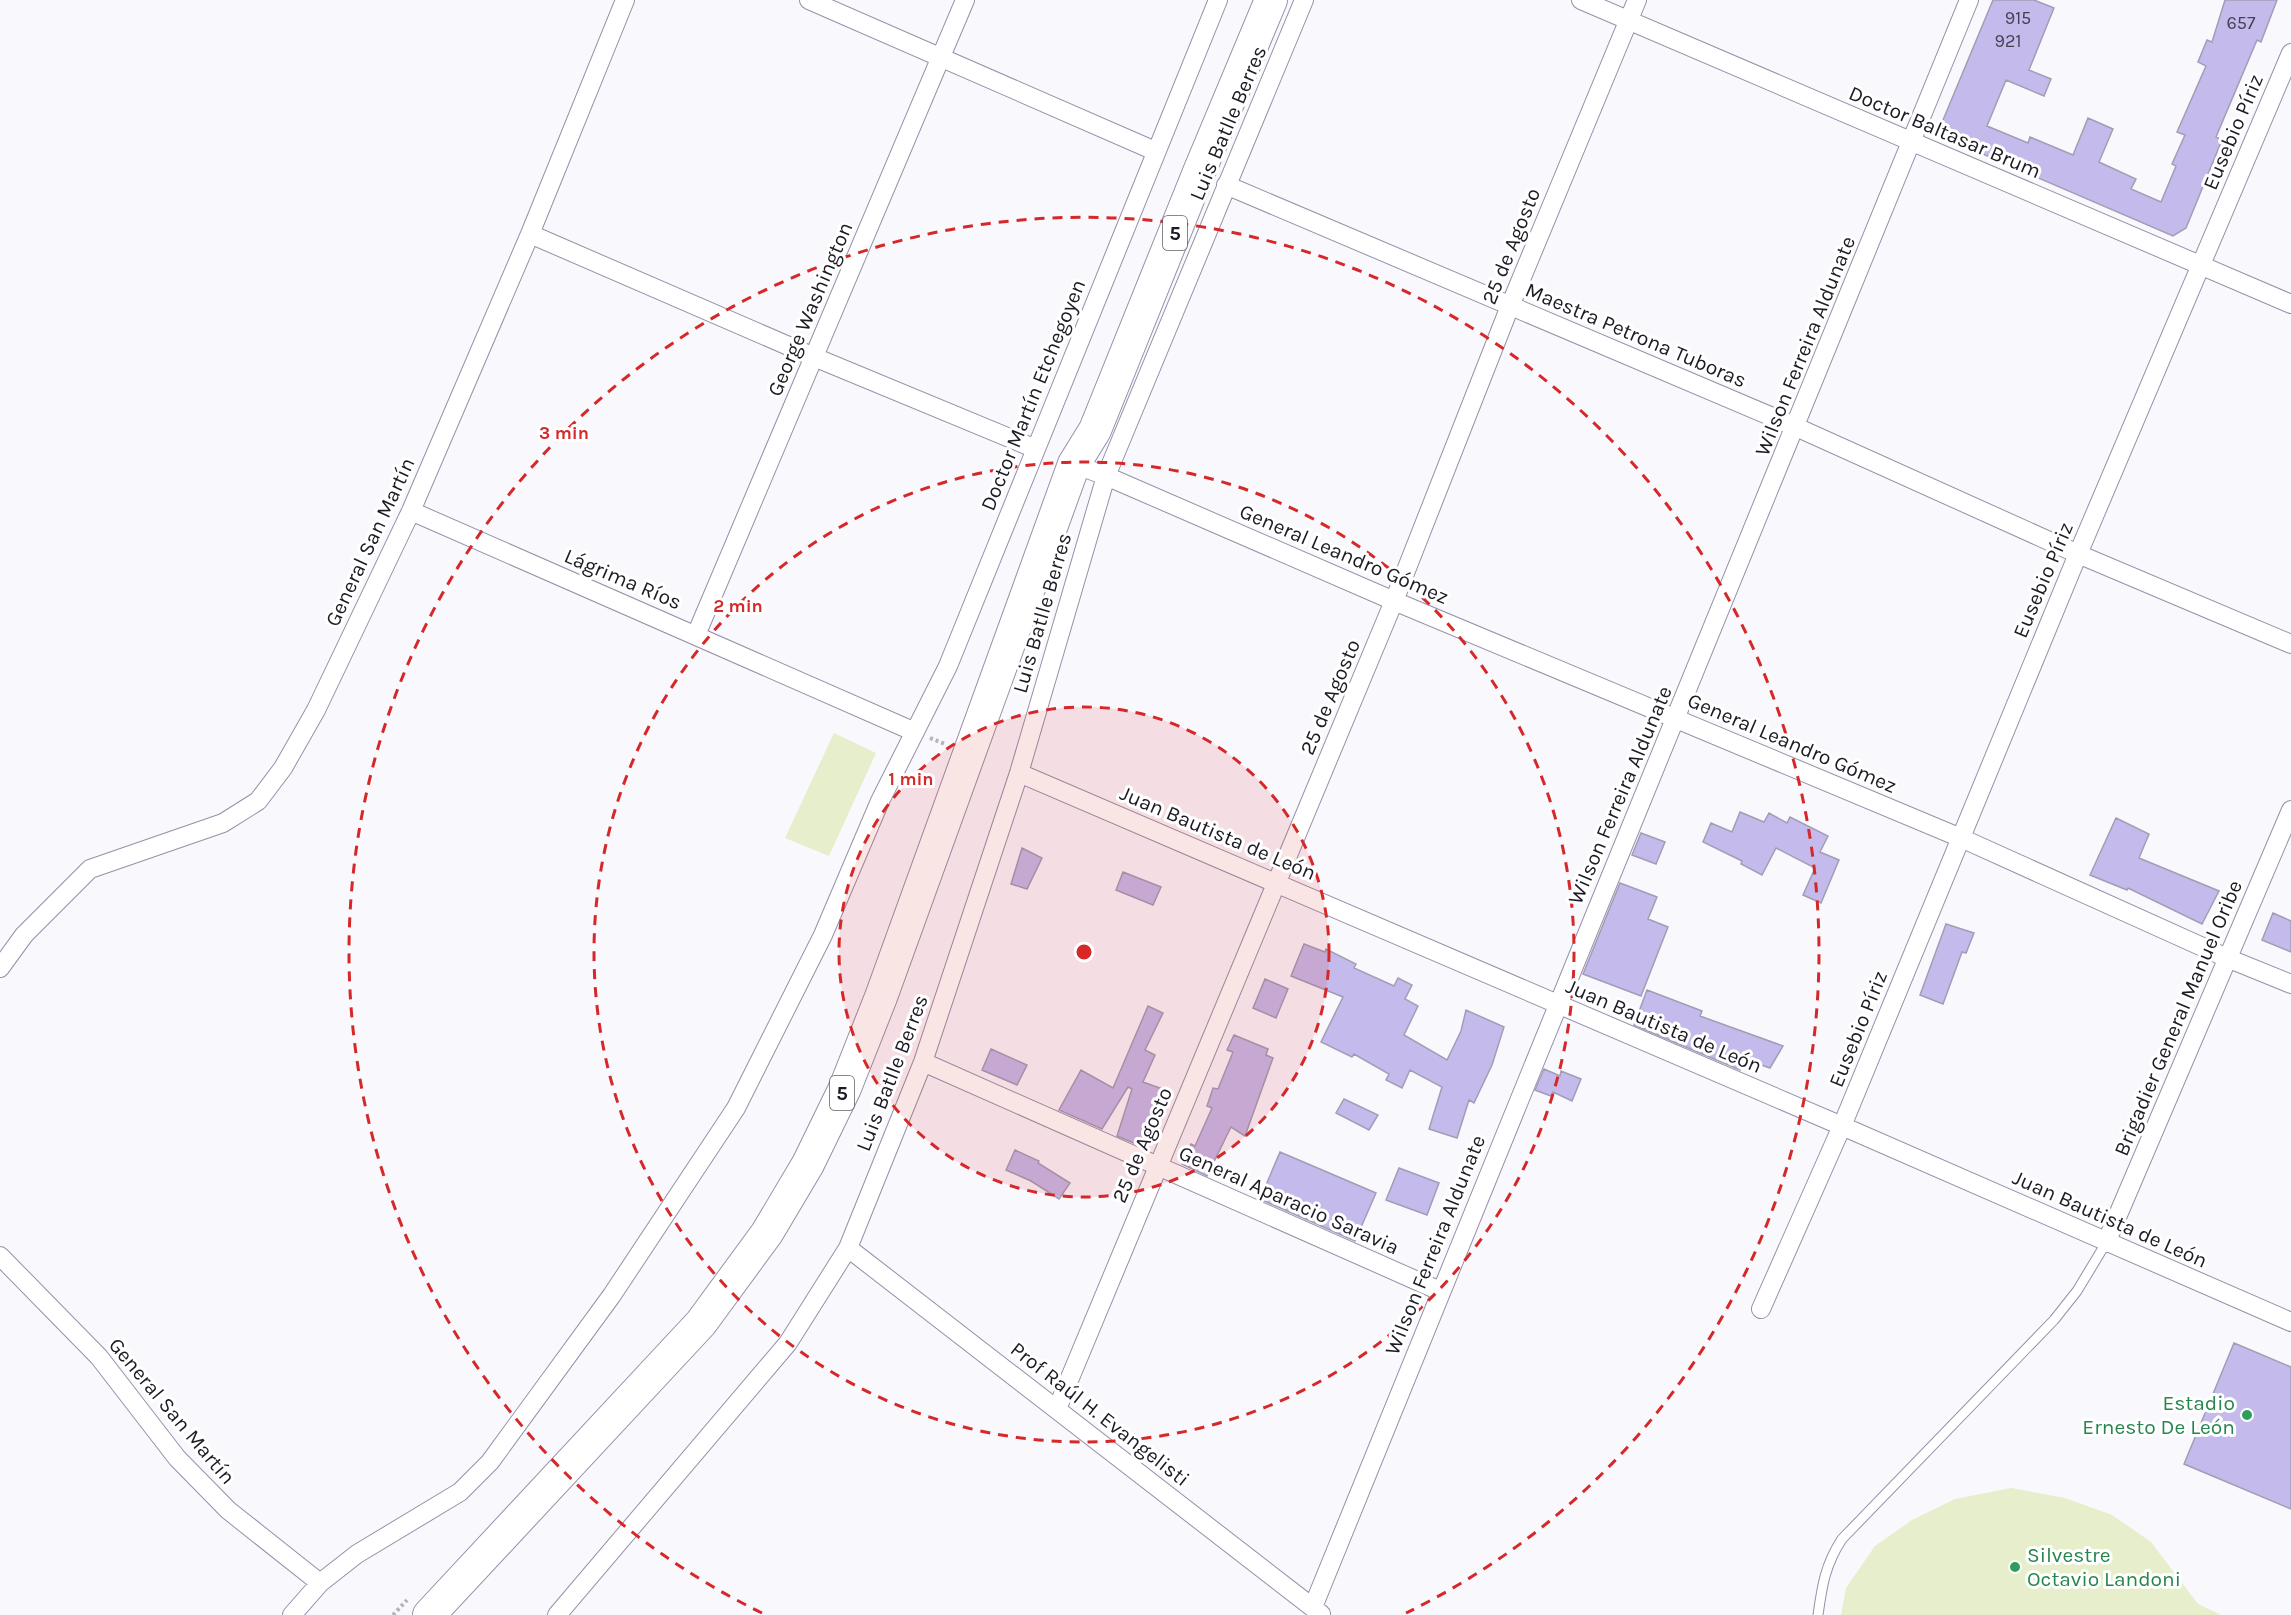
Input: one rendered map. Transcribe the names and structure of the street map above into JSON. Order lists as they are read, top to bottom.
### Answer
{
  "streets": {
    "highway": ["5"],
    "street": [
      "Luis Batlle Berres",
      "Doctor Baltasar Brum",
      "Eusebio Píriz",
      "25 de Agosto",
      "George Washington",
      "Maestra Petrona Tuboras",
      "Wilson Ferreira Aldunate",
      "Doctor Martín Etchegoyen",
      "General San Martín",
      "General Leandro Gómez",
      "Lágrima Ríos",
      "Juan Bautista de León",
      "Brigadier General Manuel Oribe",
      "General Aparacio Saravia",
      "Prof Raúl H. Evangelisti"
    ]
  },
  "crossings": [
    ["Luis Batlle Berres", "Maestra Petrona Tuboras"],
    ["Luis Batlle Berres", "General Leandro Gómez"],
    ["Luis Batlle Berres", "Juan Bautista de León"],
    ["Luis Batlle Berres", "General Aparacio Saravia"],
    ["Luis Batlle Berres", "Prof Raúl H. Evangelisti"],
    ["Doctor Baltasar Brum", "Eusebio Píriz"],
    ["Doctor Baltasar Brum", "25 de Agosto"],
    ["Doctor Baltasar Brum", "Wilson Ferreira Aldunate"],
    ["Eusebio Píriz", "Maestra Petrona Tuboras"],
    ["Eusebio Píriz", "General Leandro Gómez"],
    ["Eusebio Píriz", "Juan Bautista de León"],
    ["5", "General Leandro Gómez"],
    ["25 de Agosto", "Maestra Petrona Tuboras"],
    ["25 de Agosto", "General Leandro Gómez"],
    ["25 de Agosto", "Juan Bautista de León"],
    ["25 de Agosto", "General Aparacio Saravia"],
    ["25 de Agosto", "Prof Raúl H. Evangelisti"],
    ["George Washington", "Lágrima Ríos"],
    ["Maestra Petrona Tuboras", "Wilson Ferreira Aldunate"],
    ["Wilson Ferreira Aldunate", "General Leandro Gómez"],
    ["Wilson Ferreira Aldunate", "Juan Bautista de León"],
    ["Wilson Ferreira Aldunate", "General Aparacio Saravia"],
    ["Wilson Ferreira Aldunate", "Prof Raúl H. Evangelisti"],
    ["Doctor Martín Etchegoyen", "General San Martín"],
    ["Doctor Martín Etchegoyen", "Lágrima Ríos"],
    ["General San Martín", "Lágrima Ríos"],
    ["General Leandro Gómez", "Brigadier General Manuel Oribe"],
    ["Juan Bautista de León", "Brigadier General Manuel Oribe"]
  ],
  "places": ["Estadio Ernesto De León", "Silvestre Octavio Landoni"],
  "house_numbers": ["915", "657", "921"],
  "rings": ["3 min", "2 min", "1 min"]
}
